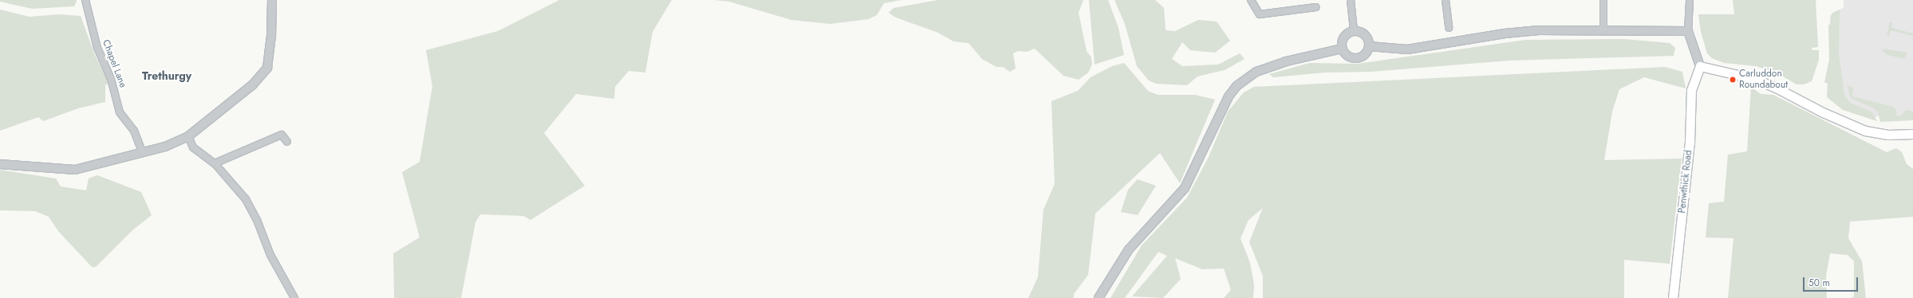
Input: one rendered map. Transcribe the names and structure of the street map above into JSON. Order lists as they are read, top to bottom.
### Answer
{
  "streets": {
    "main road": ["Penwthick Road"],
    "street": ["Chapel Lane"]
  },
  "districts": ["Trethurgy"],
  "places": ["Carluddon Roundabout"],
  "scale_bar": "50 m"
}
